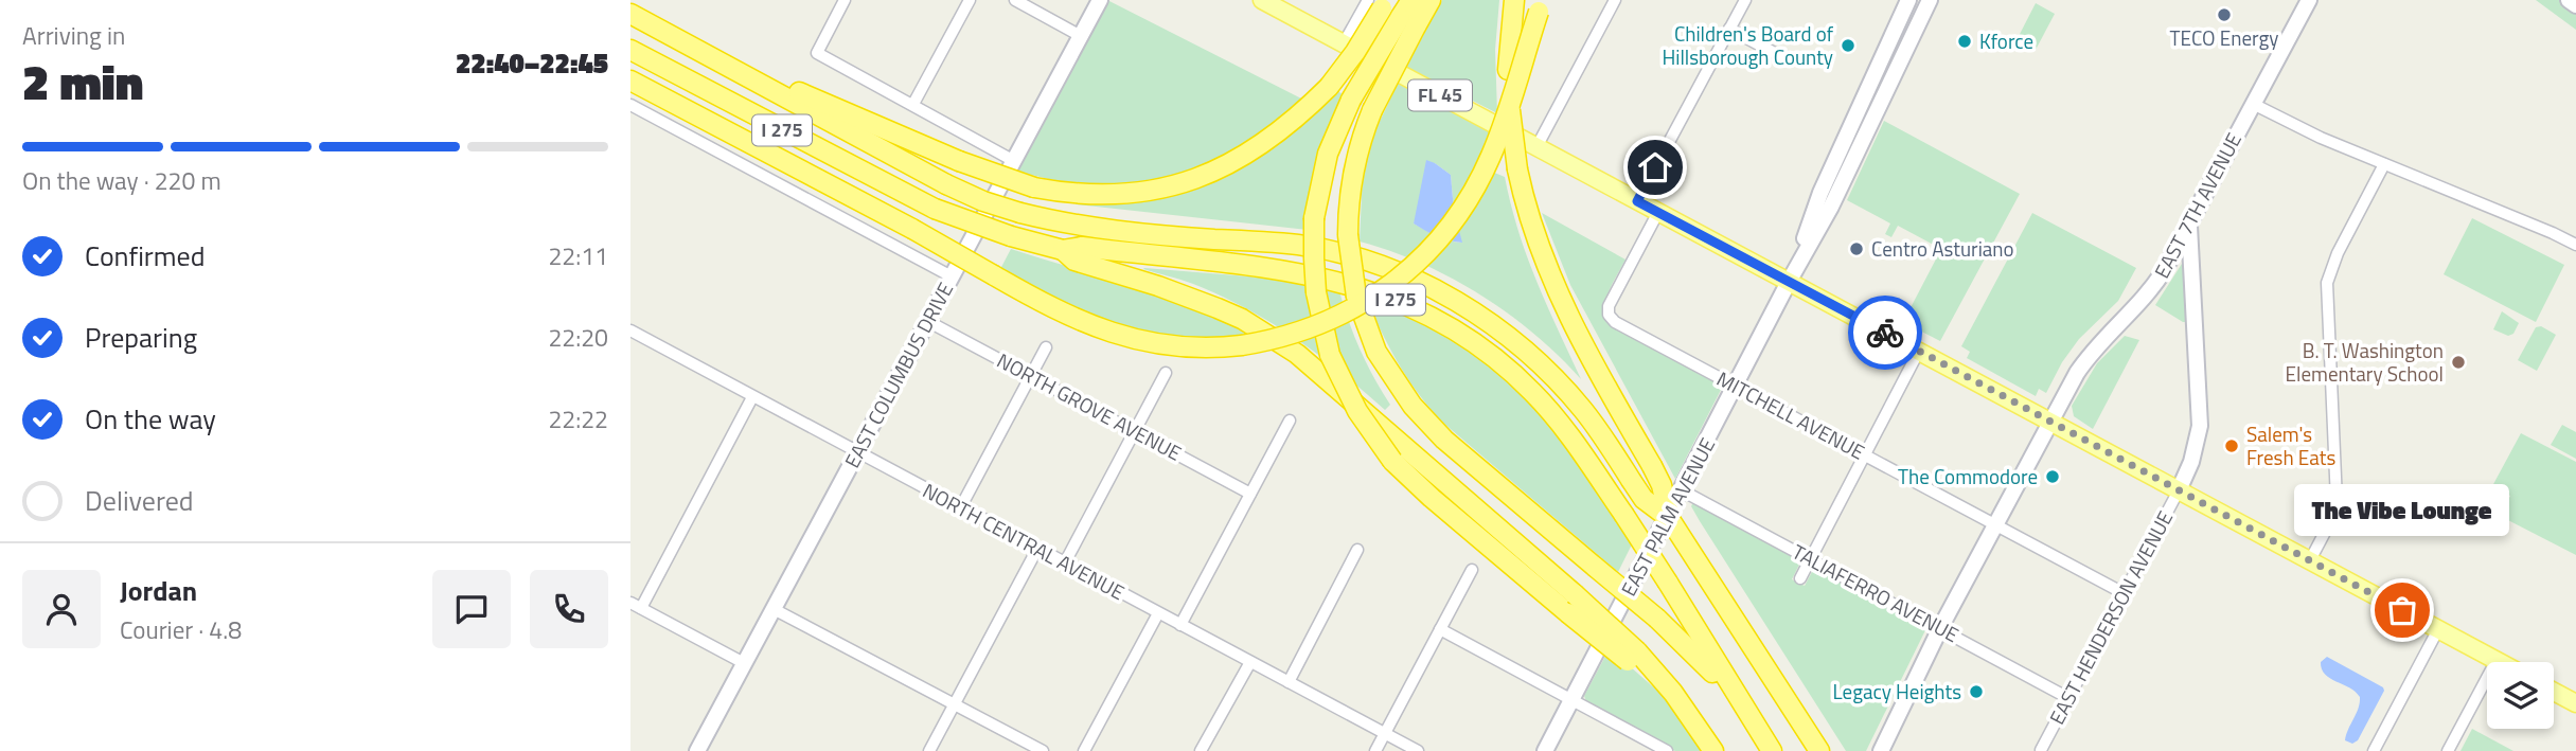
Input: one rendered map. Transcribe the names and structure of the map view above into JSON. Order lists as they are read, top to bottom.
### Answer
{
  "streets": {
    "highway": ["I 275"],
    "main road": ["FL 45"],
    "street": [
      "EAST 7TH AVENUE",
      "EAST COLUMBUS DRIVE",
      "NORTH GROVE AVENUE",
      "MITCHELL AVENUE",
      "EAST PALM AVENUE",
      "NORTH CENTRAL AVENUE",
      "TALIAFERRO AVENUE",
      "EAST HENDERSON AVENUE"
    ]
  },
  "crossings": [
    ["FL 45", "EAST 7TH AVENUE"],
    ["FL 45", "MITCHELL AVENUE"],
    ["FL 45", "EAST PALM AVENUE"],
    ["FL 45", "EAST HENDERSON AVENUE"],
    ["EAST 7TH AVENUE", "MITCHELL AVENUE"],
    ["EAST 7TH AVENUE", "TALIAFERRO AVENUE"],
    ["EAST 7TH AVENUE", "EAST HENDERSON AVENUE"],
    ["EAST COLUMBUS DRIVE", "NORTH GROVE AVENUE"],
    ["EAST COLUMBUS DRIVE", "NORTH CENTRAL AVENUE"],
    ["MITCHELL AVENUE", "EAST PALM AVENUE"],
    ["MITCHELL AVENUE", "EAST HENDERSON AVENUE"],
    ["EAST PALM AVENUE", "TALIAFERRO AVENUE"],
    ["TALIAFERRO AVENUE", "EAST HENDERSON AVENUE"]
  ],
  "places": [
    "TECO Energy",
    "Kforce",
    "Children's Board of Hillsborough County",
    "Centro Asturiano",
    "B. T. Washington Elementary School",
    "Salem's Fresh Eats",
    "The Commodore",
    "The Vibe Lounge",
    "Legacy Heights"
  ],
  "page": {
    "heading": ["2 min", "Arriving in", "22:40–22:45"],
    "panel": ["Jordan", "Courier · 4.8"],
    "bar": "On the way · 220 m",
    "list": [
      ["Confirmed", "22:11"],
      ["Preparing", "22:20"],
      ["On the way", "22:22"],
      "Delivered"
    ],
    "bubble": "The Vibe Lounge"
  }
}
